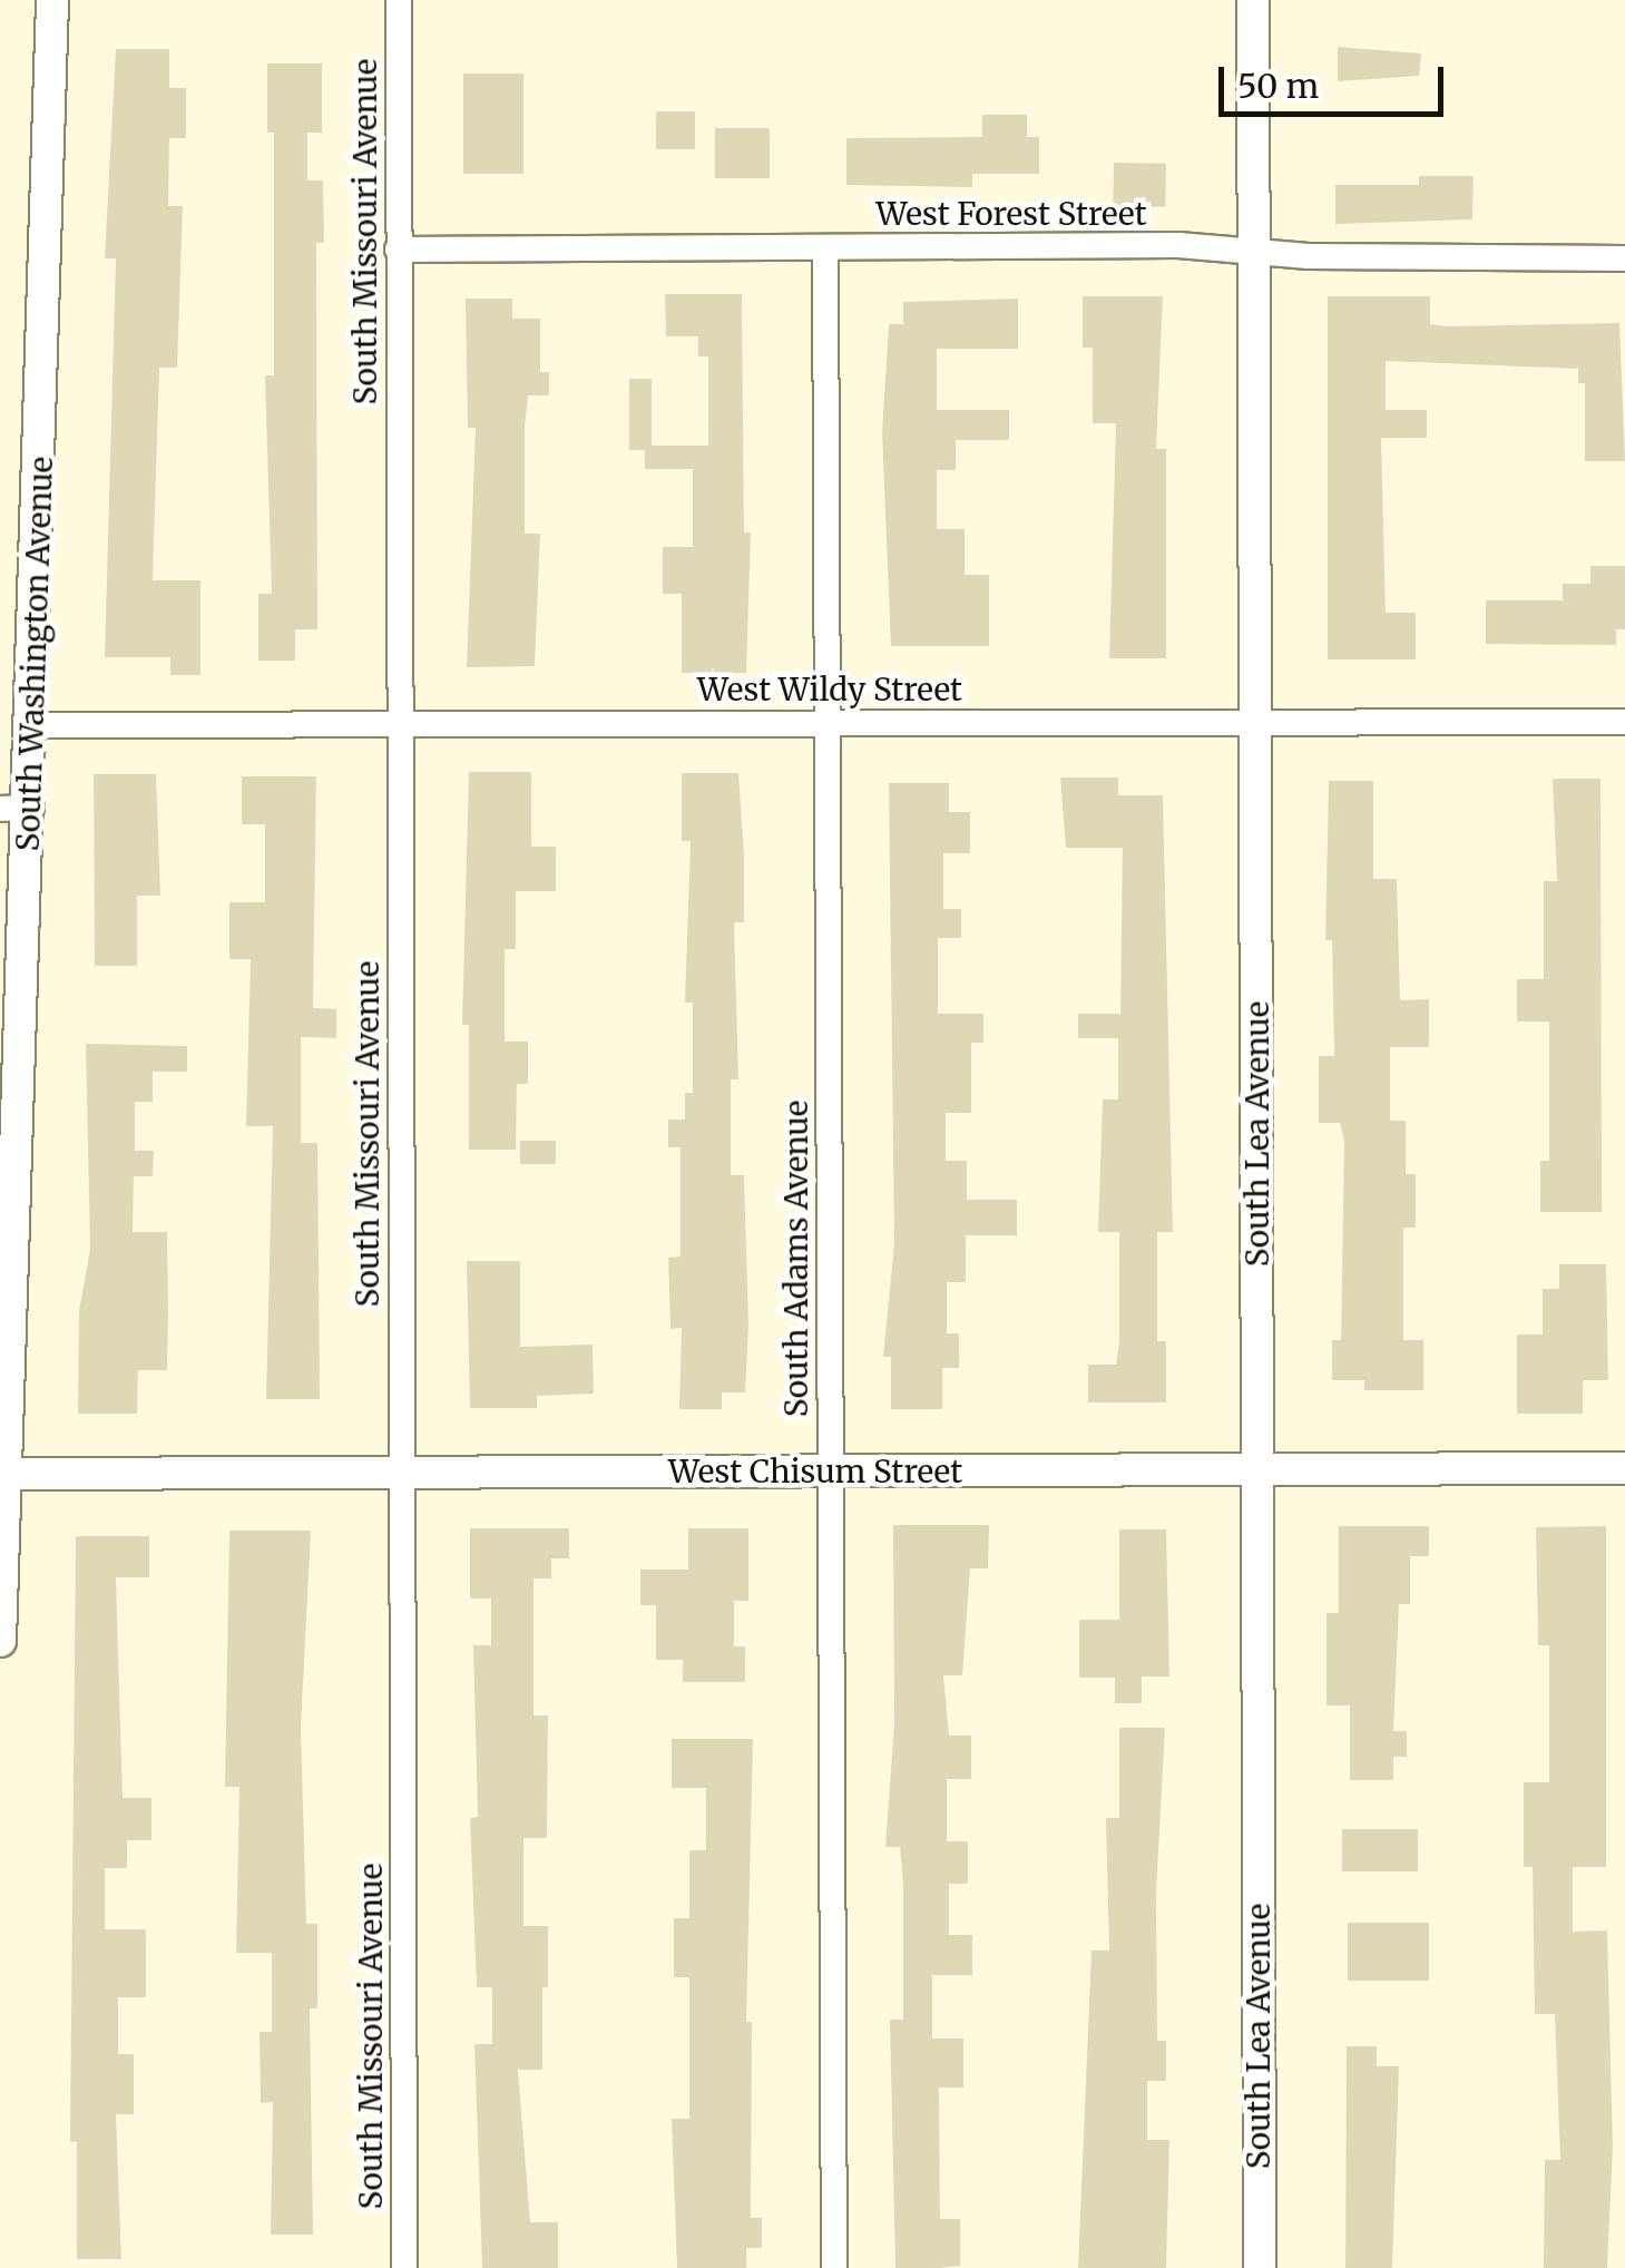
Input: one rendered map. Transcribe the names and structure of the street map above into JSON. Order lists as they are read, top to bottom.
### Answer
{
  "streets": {
    "street": [
      "West Forest Street",
      "South Missouri Avenue",
      "South Washington Avenue",
      "West Wildy Street",
      "South Lea Avenue",
      "South Adams Avenue",
      "West Chisum Street"
    ]
  },
  "crossings": [
    ["West Forest Street", "South Missouri Avenue"],
    ["West Forest Street", "South Lea Avenue"],
    ["West Forest Street", "South Adams Avenue"],
    ["South Missouri Avenue", "West Wildy Street"],
    ["South Missouri Avenue", "West Chisum Street"],
    ["South Washington Avenue", "West Wildy Street"],
    ["South Washington Avenue", "West Chisum Street"],
    ["West Wildy Street", "South Lea Avenue"],
    ["West Wildy Street", "South Adams Avenue"],
    ["South Lea Avenue", "West Chisum Street"],
    ["South Adams Avenue", "West Chisum Street"]
  ],
  "scale_bar": "50 m"
}
